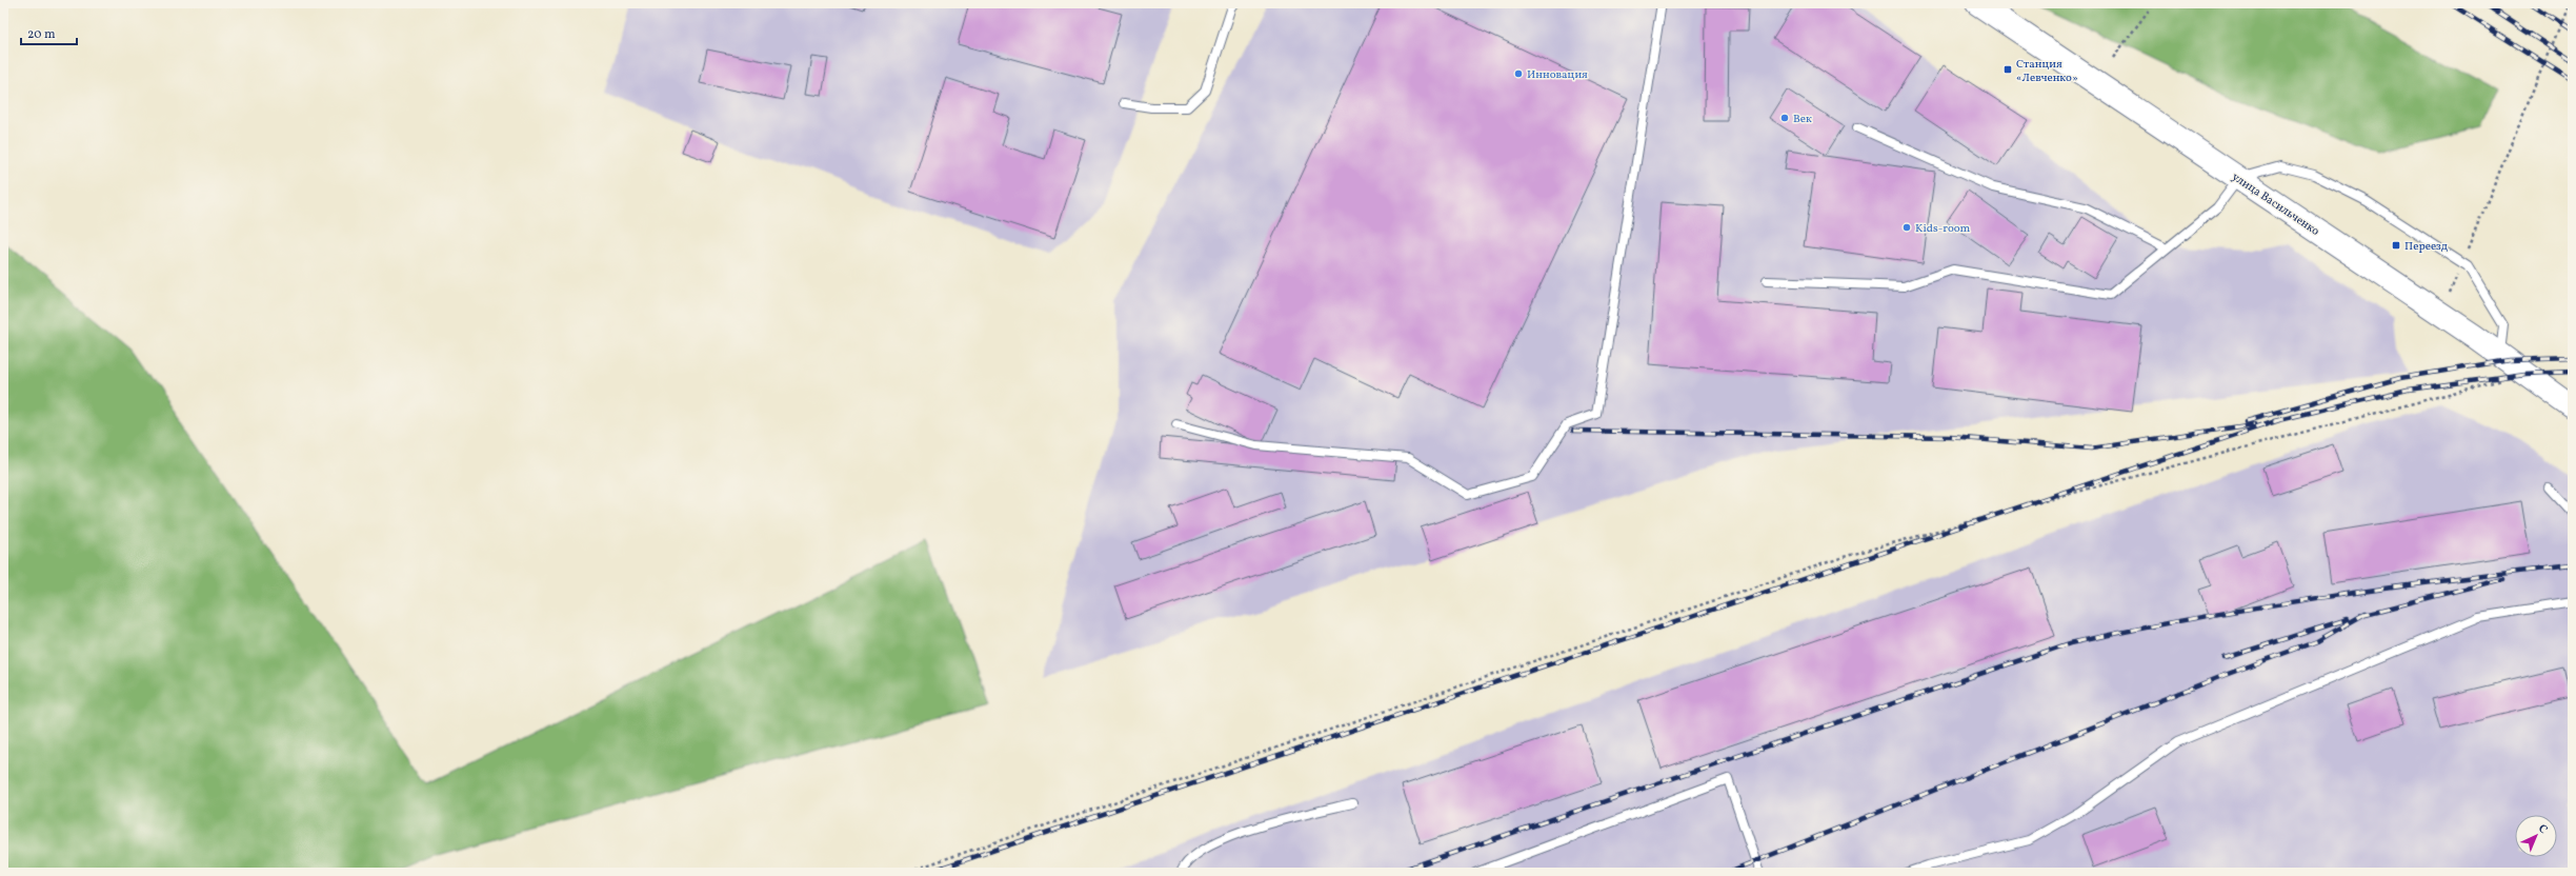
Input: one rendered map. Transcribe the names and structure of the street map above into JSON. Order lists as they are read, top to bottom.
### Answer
{
  "streets": {
    "main road": ["улица Васильченко"]
  },
  "places": {
    "transit": ["Станция «Левченко»", "Переезд"],
    "other": ["Инновация", "Век", "Kids-room"]
  },
  "scale_bar": "20 m",
  "north": "top right"
}
